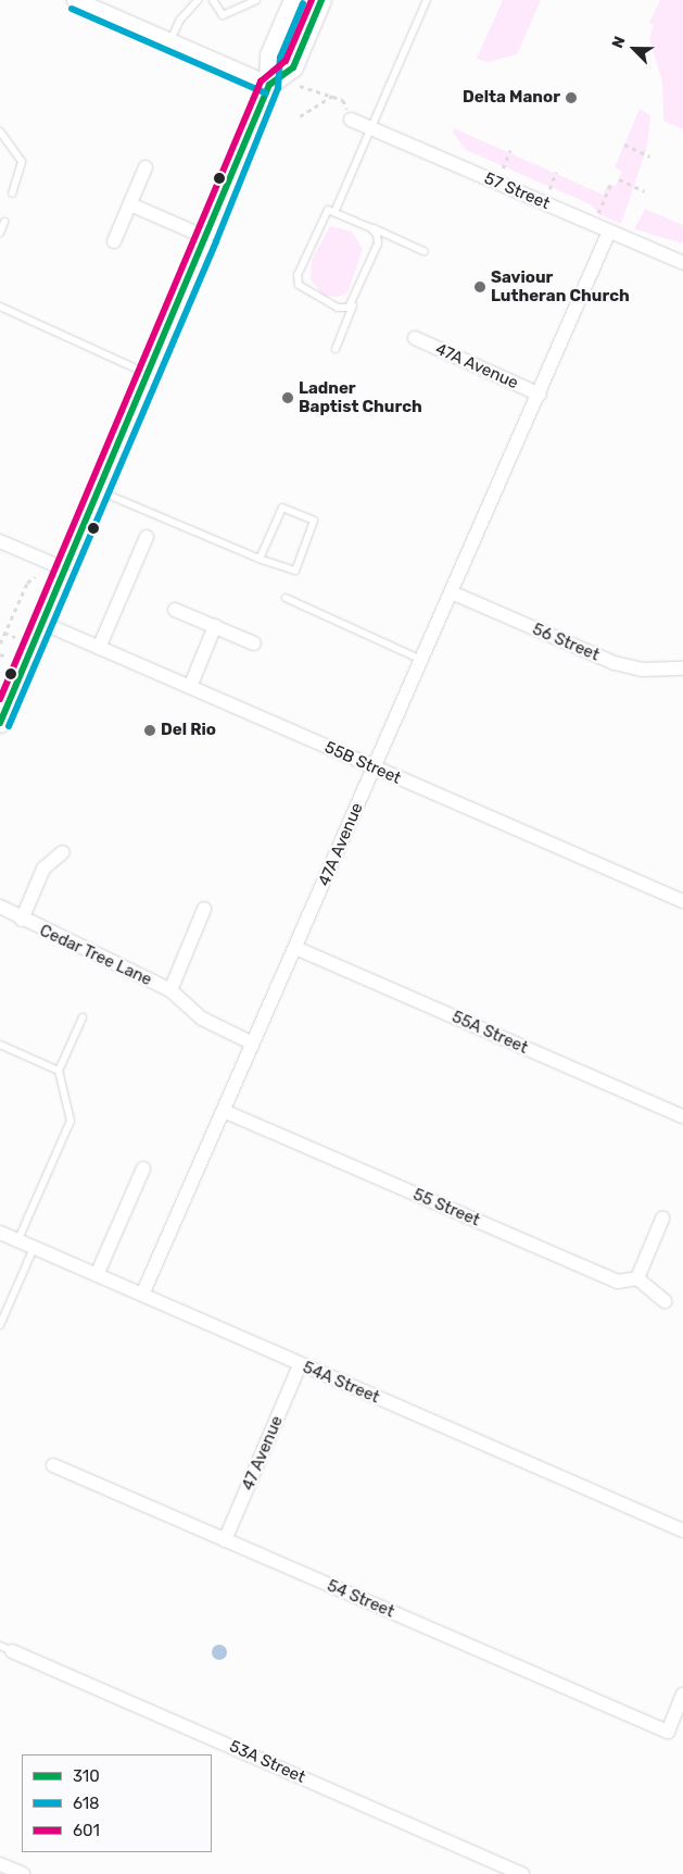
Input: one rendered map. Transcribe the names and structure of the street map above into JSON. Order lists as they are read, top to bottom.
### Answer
{
  "streets": {
    "street": [
      "57 Street",
      "47A Avenue",
      "56 Street",
      "55B Street",
      "Cedar Tree Lane",
      "55A Street",
      "55 Street",
      "54A Street",
      "47 Avenue",
      "54 Street",
      "53A Street"
    ]
  },
  "crossings": [
    ["57 Street", "47A Avenue"],
    ["47A Avenue", "56 Street"],
    ["47A Avenue", "55B Street"],
    ["47A Avenue", "Cedar Tree Lane"],
    ["47A Avenue", "55A Street"],
    ["47A Avenue", "55 Street"],
    ["47A Avenue", "54A Street"],
    ["54A Street", "47 Avenue"],
    ["47 Avenue", "54 Street"]
  ],
  "places": [
    "Delta Manor",
    "Saviour Lutheran Church",
    "Ladner Baptist Church",
    "Del Rio"
  ],
  "lines": ["transit line 310", "transit line 601", "transit line 618"],
  "legend": ["310", "618", "601"],
  "north": "top left"
}
